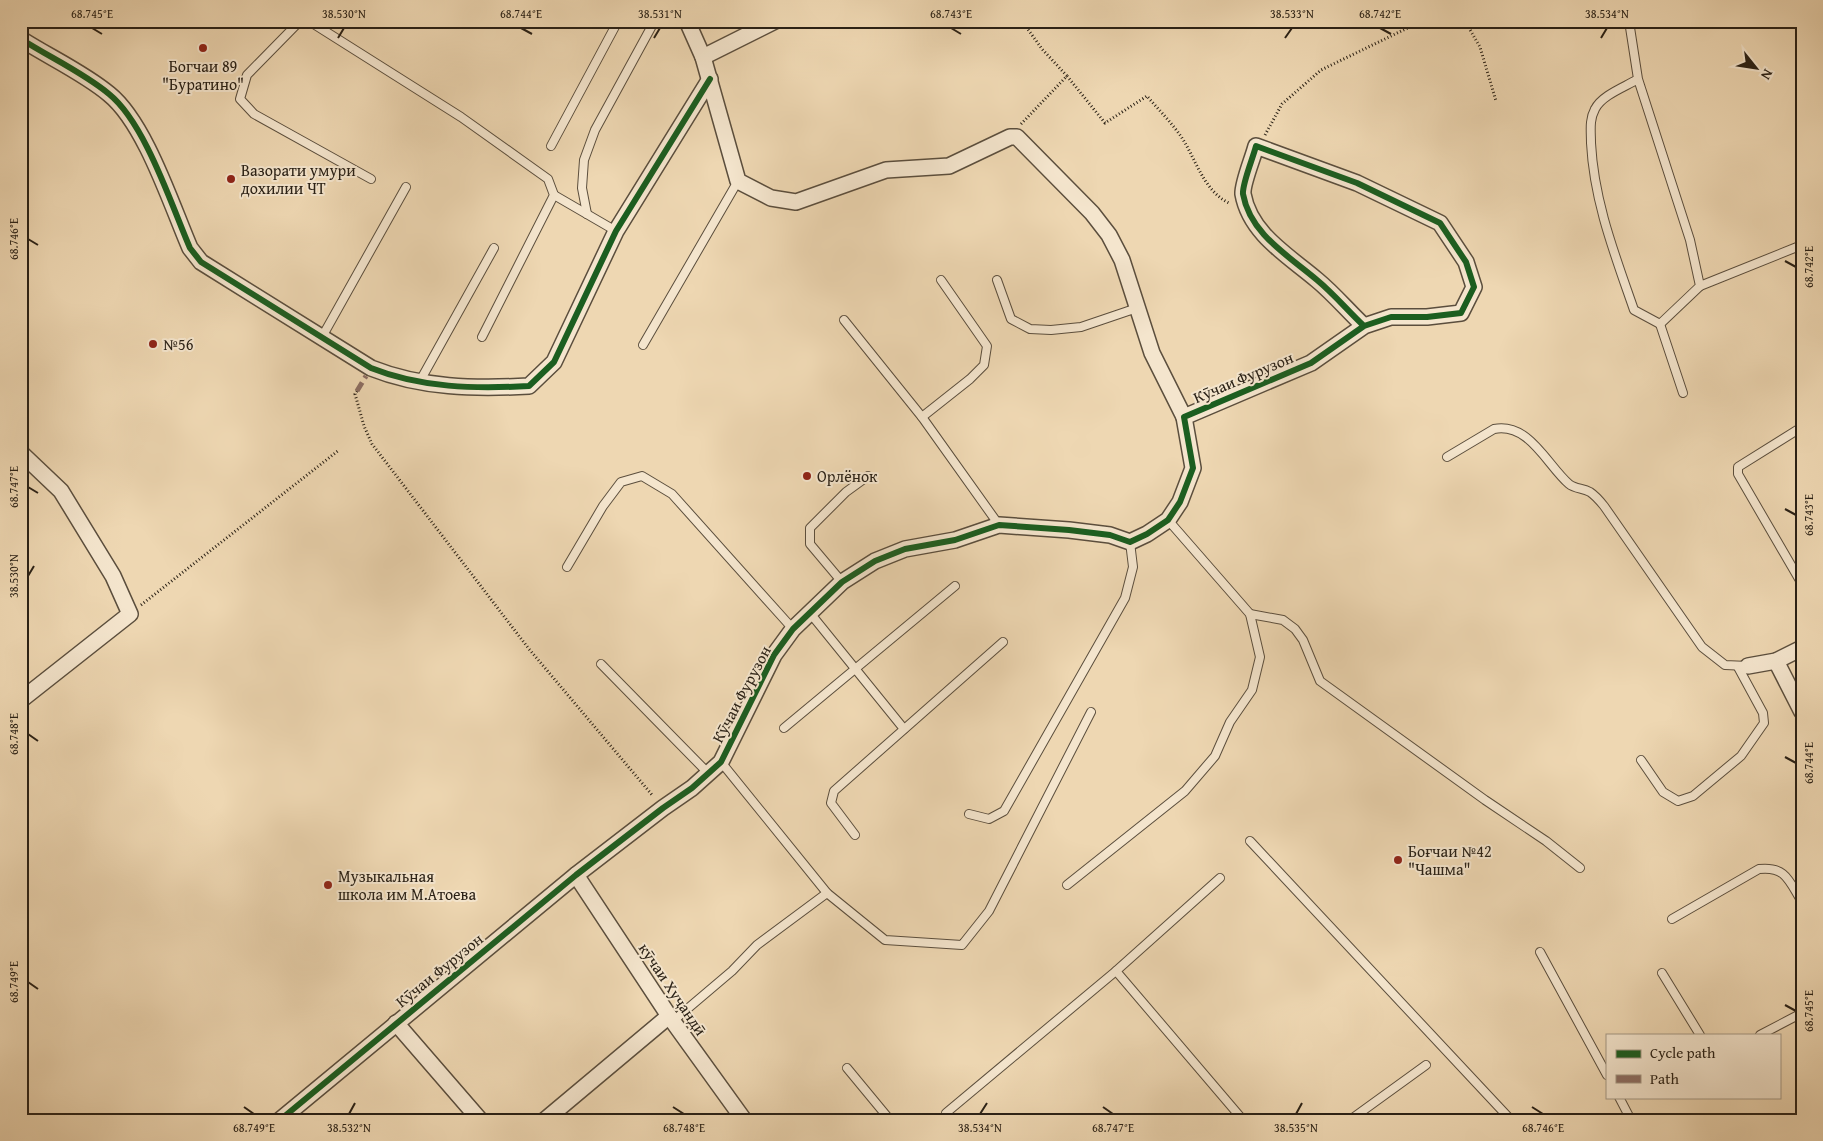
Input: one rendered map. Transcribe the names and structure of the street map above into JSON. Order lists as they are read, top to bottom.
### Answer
{
  "streets": {
    "street": ["Кӯчаи Фурузон", "кӯчаи Хуҷандӣ"]
  },
  "crossings": [
    ["Кӯчаи Фурузон", "кӯчаи Хуҷандӣ"]
  ],
  "places": [
    "Богчаи 89 \"Буратино\"",
    "Вазорати умури дохилии ЧТ",
    "№56",
    "Орлёнок",
    "Боғчаи №42 \"Чашма\"",
    "Музыкальная школа им М.Атоева"
  ],
  "legend": ["Cycle path", "Path"],
  "north": "bottom right",
  "coordinates": [
    "68.745°E",
    "38.530°N",
    "68.744°E",
    "38.531°N",
    "68.743°E",
    "38.533°N",
    "68.742°E",
    "38.534°N",
    "68.746°E",
    "68.747°E",
    "68.748°E",
    "68.749°E",
    "38.532°N",
    "38.535°N"
  ]
}
